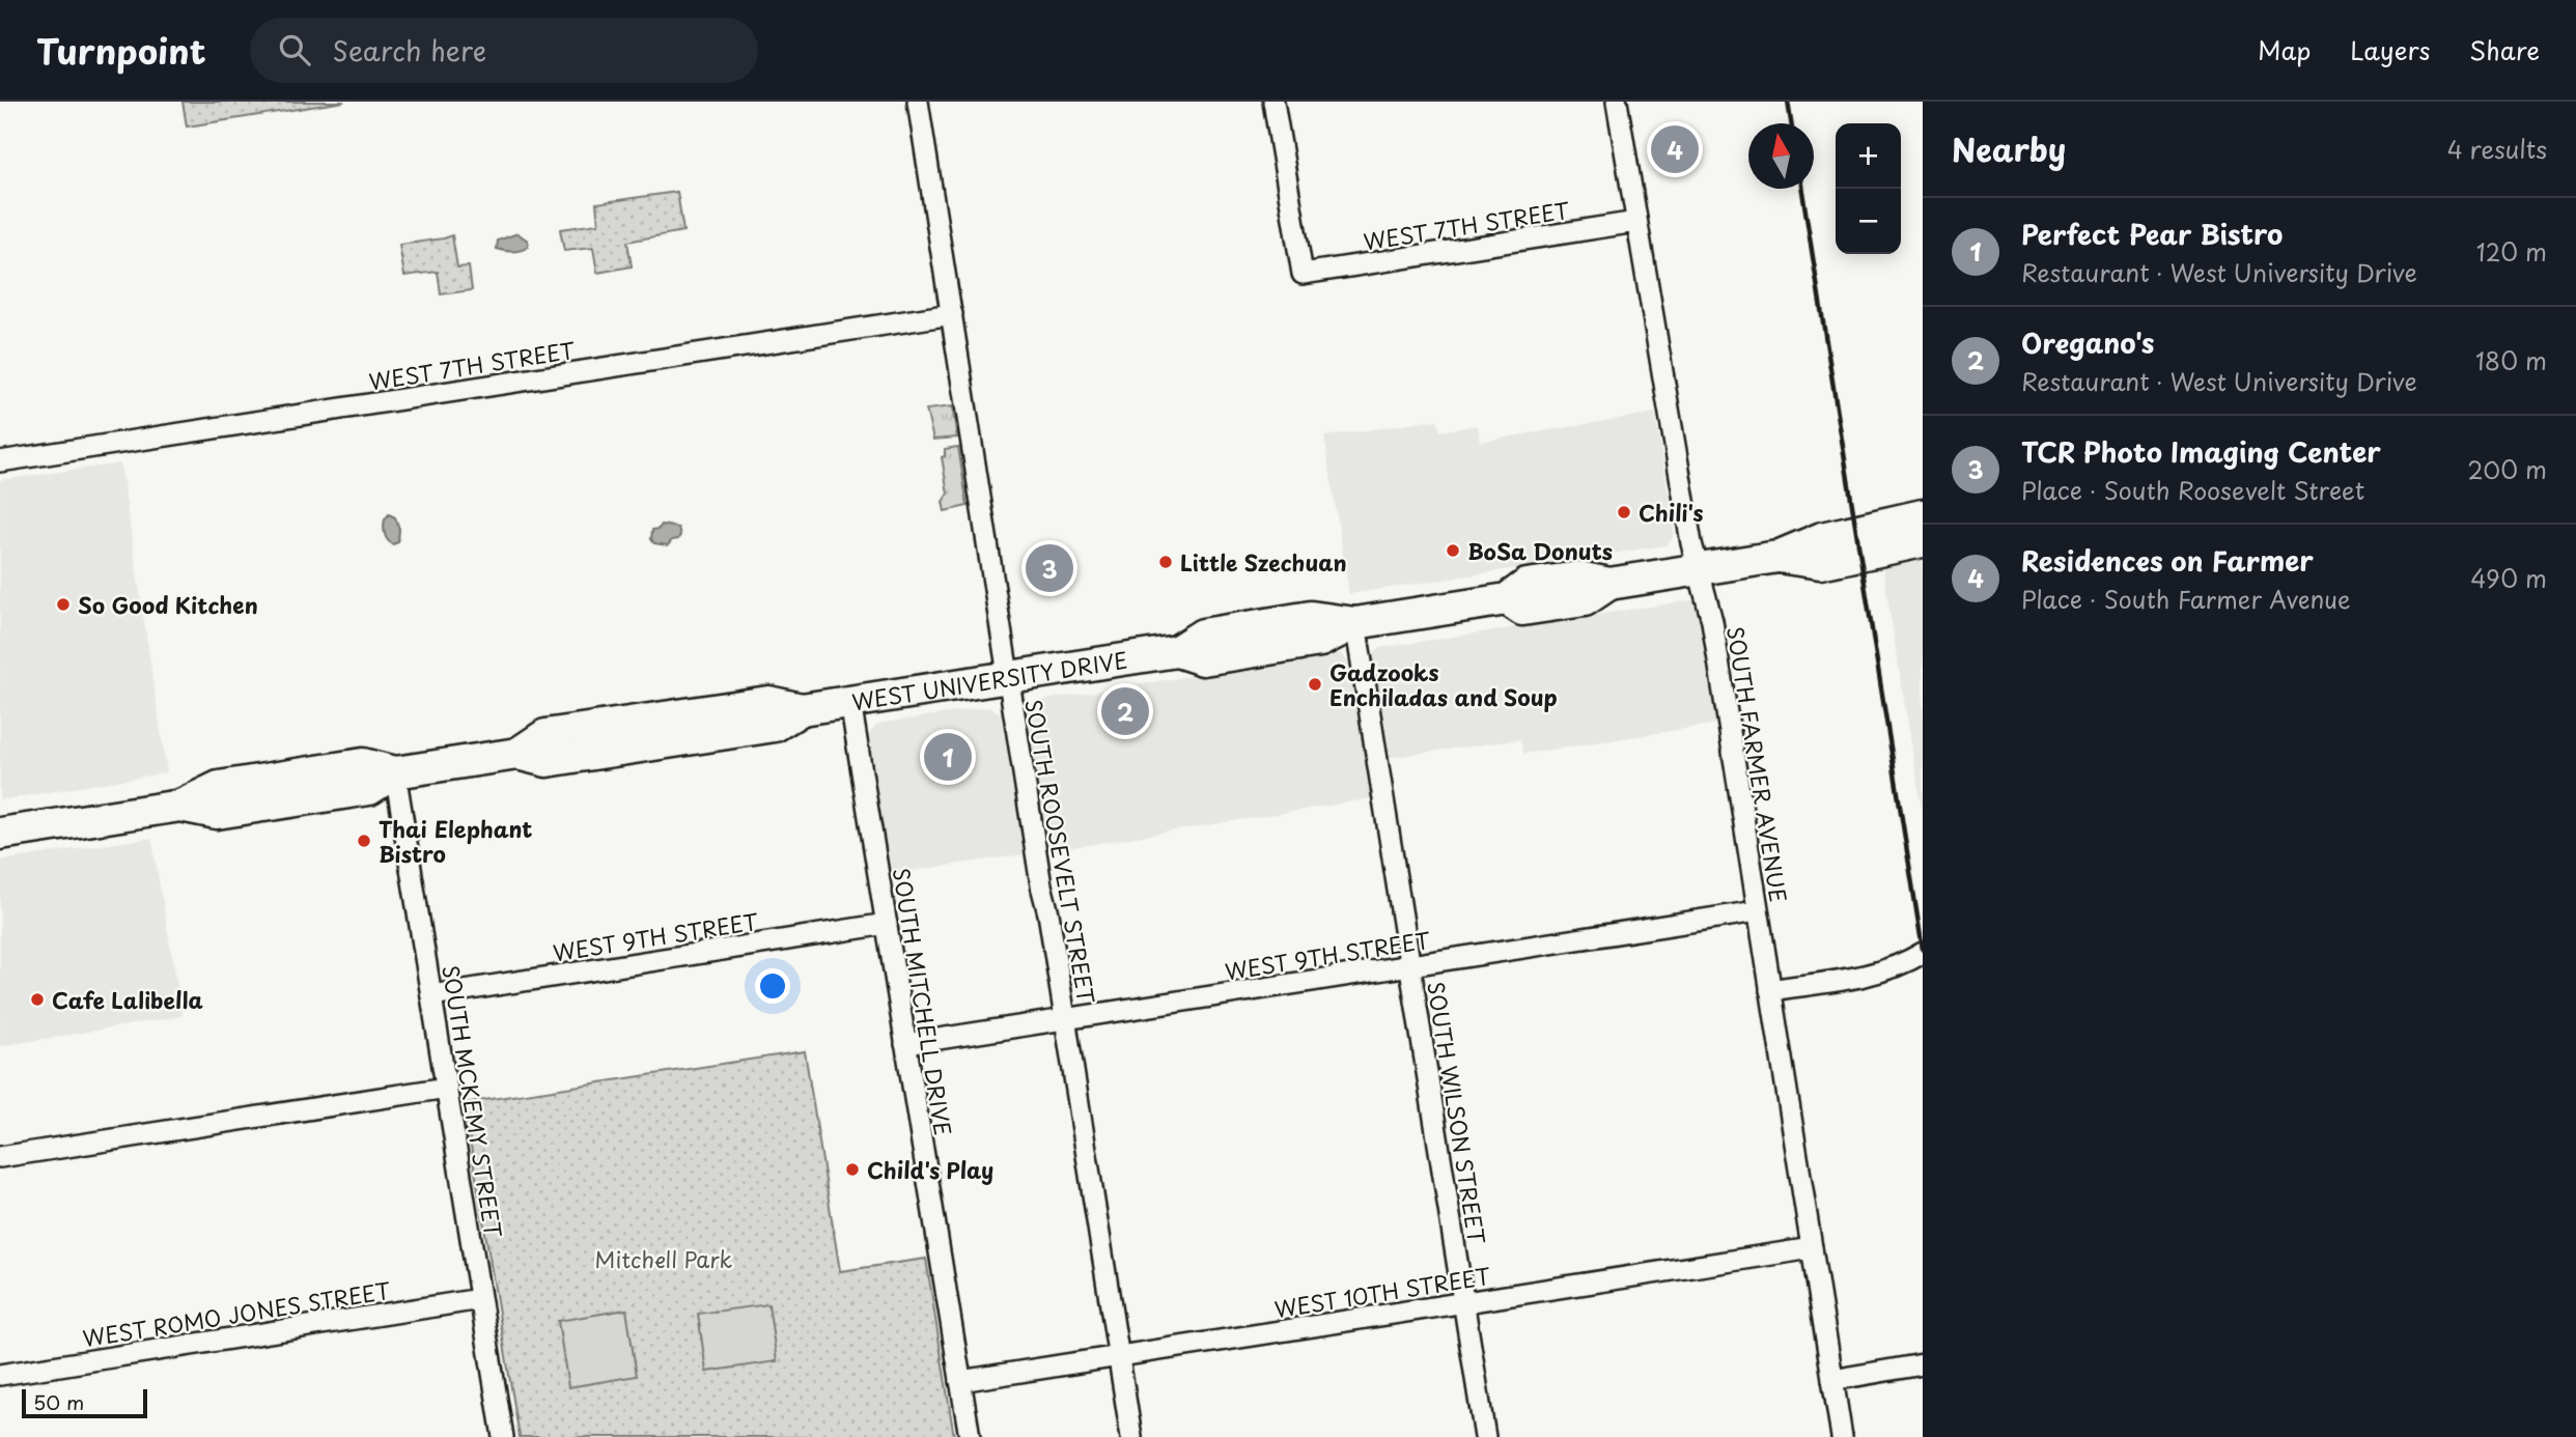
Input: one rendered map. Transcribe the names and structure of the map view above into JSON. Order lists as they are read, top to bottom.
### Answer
{
  "streets": {
    "main road": ["WEST UNIVERSITY DRIVE"],
    "street": [
      "WEST 7TH STREET",
      "SOUTH FARMER AVENUE",
      "SOUTH ROOSEVELT STREET",
      "WEST 9TH STREET",
      "SOUTH MITCHELL DRIVE",
      "SOUTH MCKEMY STREET",
      "SOUTH WILSON STREET",
      "WEST 10TH STREET",
      "WEST ROMO JONES STREET"
    ]
  },
  "crossings": [
    ["WEST 7TH STREET", "SOUTH FARMER AVENUE"],
    ["WEST 7TH STREET", "SOUTH ROOSEVELT STREET"],
    ["WEST UNIVERSITY DRIVE", "SOUTH FARMER AVENUE"],
    ["WEST UNIVERSITY DRIVE", "SOUTH ROOSEVELT STREET"],
    ["WEST UNIVERSITY DRIVE", "SOUTH MITCHELL DRIVE"],
    ["WEST UNIVERSITY DRIVE", "SOUTH MCKEMY STREET"],
    ["WEST UNIVERSITY DRIVE", "SOUTH WILSON STREET"],
    ["SOUTH FARMER AVENUE", "WEST 9TH STREET"],
    ["SOUTH FARMER AVENUE", "WEST 10TH STREET"],
    ["SOUTH ROOSEVELT STREET", "WEST 9TH STREET"],
    ["SOUTH ROOSEVELT STREET", "WEST 10TH STREET"],
    ["WEST 9TH STREET", "SOUTH MITCHELL DRIVE"],
    ["WEST 9TH STREET", "SOUTH MCKEMY STREET"],
    ["WEST 9TH STREET", "SOUTH WILSON STREET"],
    ["SOUTH MITCHELL DRIVE", "WEST 10TH STREET"],
    ["SOUTH MCKEMY STREET", "WEST ROMO JONES STREET"],
    ["SOUTH WILSON STREET", "WEST 10TH STREET"]
  ],
  "parks": ["Mitchell Park"],
  "places": [
    "Chili's",
    "BoSa Donuts",
    "Little Szechuan",
    "So Good Kitchen",
    "Gadzooks Enchiladas and Soup",
    "Thai Elephant Bistro",
    "Cafe Lalibella",
    "Child's Play"
  ],
  "scale_bar": "50 m",
  "north": "top",
  "page": {
    "header": "Turnpoint",
    "search": "Search here",
    "nav": ["Map", "Layers", "Share"],
    "heading": ["Nearby", "4 results"],
    "pins": [
      "4",
      "3",
      "2",
      "1"
    ],
    "map_buttons": ["+", "−"],
    "list": [
      {
        "mark": "1",
        "name": "Perfect Pear Bistro",
        "note": "Restaurant · West University Drive",
        "value": "120 m"
      },
      {
        "mark": "2",
        "name": "Oregano's",
        "note": "Restaurant · West University Drive",
        "value": "180 m"
      },
      {
        "mark": "3",
        "name": "TCR Photo Imaging Center",
        "note": "Place · South Roosevelt Street",
        "value": "200 m"
      },
      {
        "mark": "4",
        "name": "Residences on Farmer",
        "note": "Place · South Farmer Avenue",
        "value": "490 m"
      }
    ],
    "scale": "50 m"
  }
}
